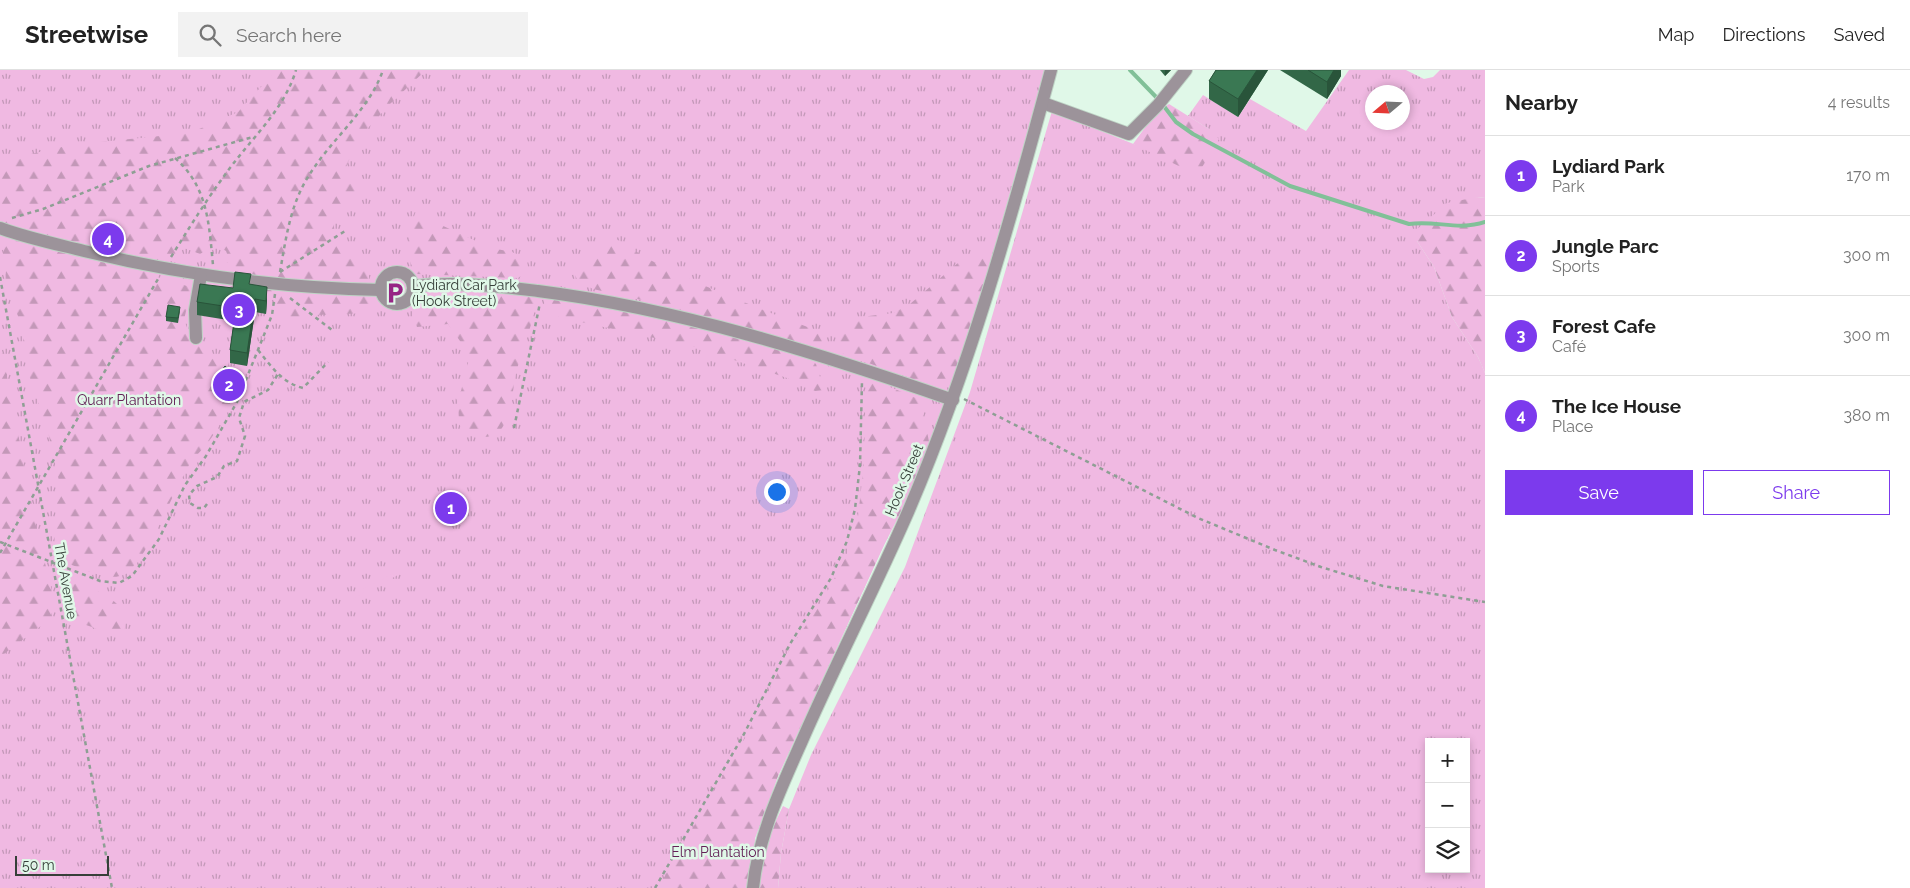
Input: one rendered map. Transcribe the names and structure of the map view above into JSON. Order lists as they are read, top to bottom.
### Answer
{
  "streets": {
    "street": ["Hook Street"],
    "path": ["The Avenue"]
  },
  "parks": ["Quarr Plantation", "Elm Plantation"],
  "places": {
    "parking": ["Lydiard Car Park (Hook Street)"]
  },
  "scale_bar": "50 m",
  "north": "left",
  "page": {
    "header": "Streetwise",
    "search": "Search here",
    "nav": ["Map", "Directions", "Saved"],
    "heading": ["Nearby", "4 results"],
    "list": [
      {
        "mark": "1",
        "name": "Lydiard Park",
        "note": "Park",
        "value": "170 m"
      },
      {
        "mark": "2",
        "name": "Jungle Parc",
        "note": "Sports",
        "value": "300 m"
      },
      {
        "mark": "3",
        "name": "Forest Cafe",
        "note": "Café",
        "value": "300 m"
      },
      {
        "mark": "4",
        "name": "The Ice House",
        "note": "Place",
        "value": "380 m"
      }
    ],
    "pins": [
      "4",
      "3",
      "2",
      "1"
    ],
    "buttons": ["Save", "Share"],
    "map_buttons": ["+", "−"],
    "scale": "50 m"
  }
}
